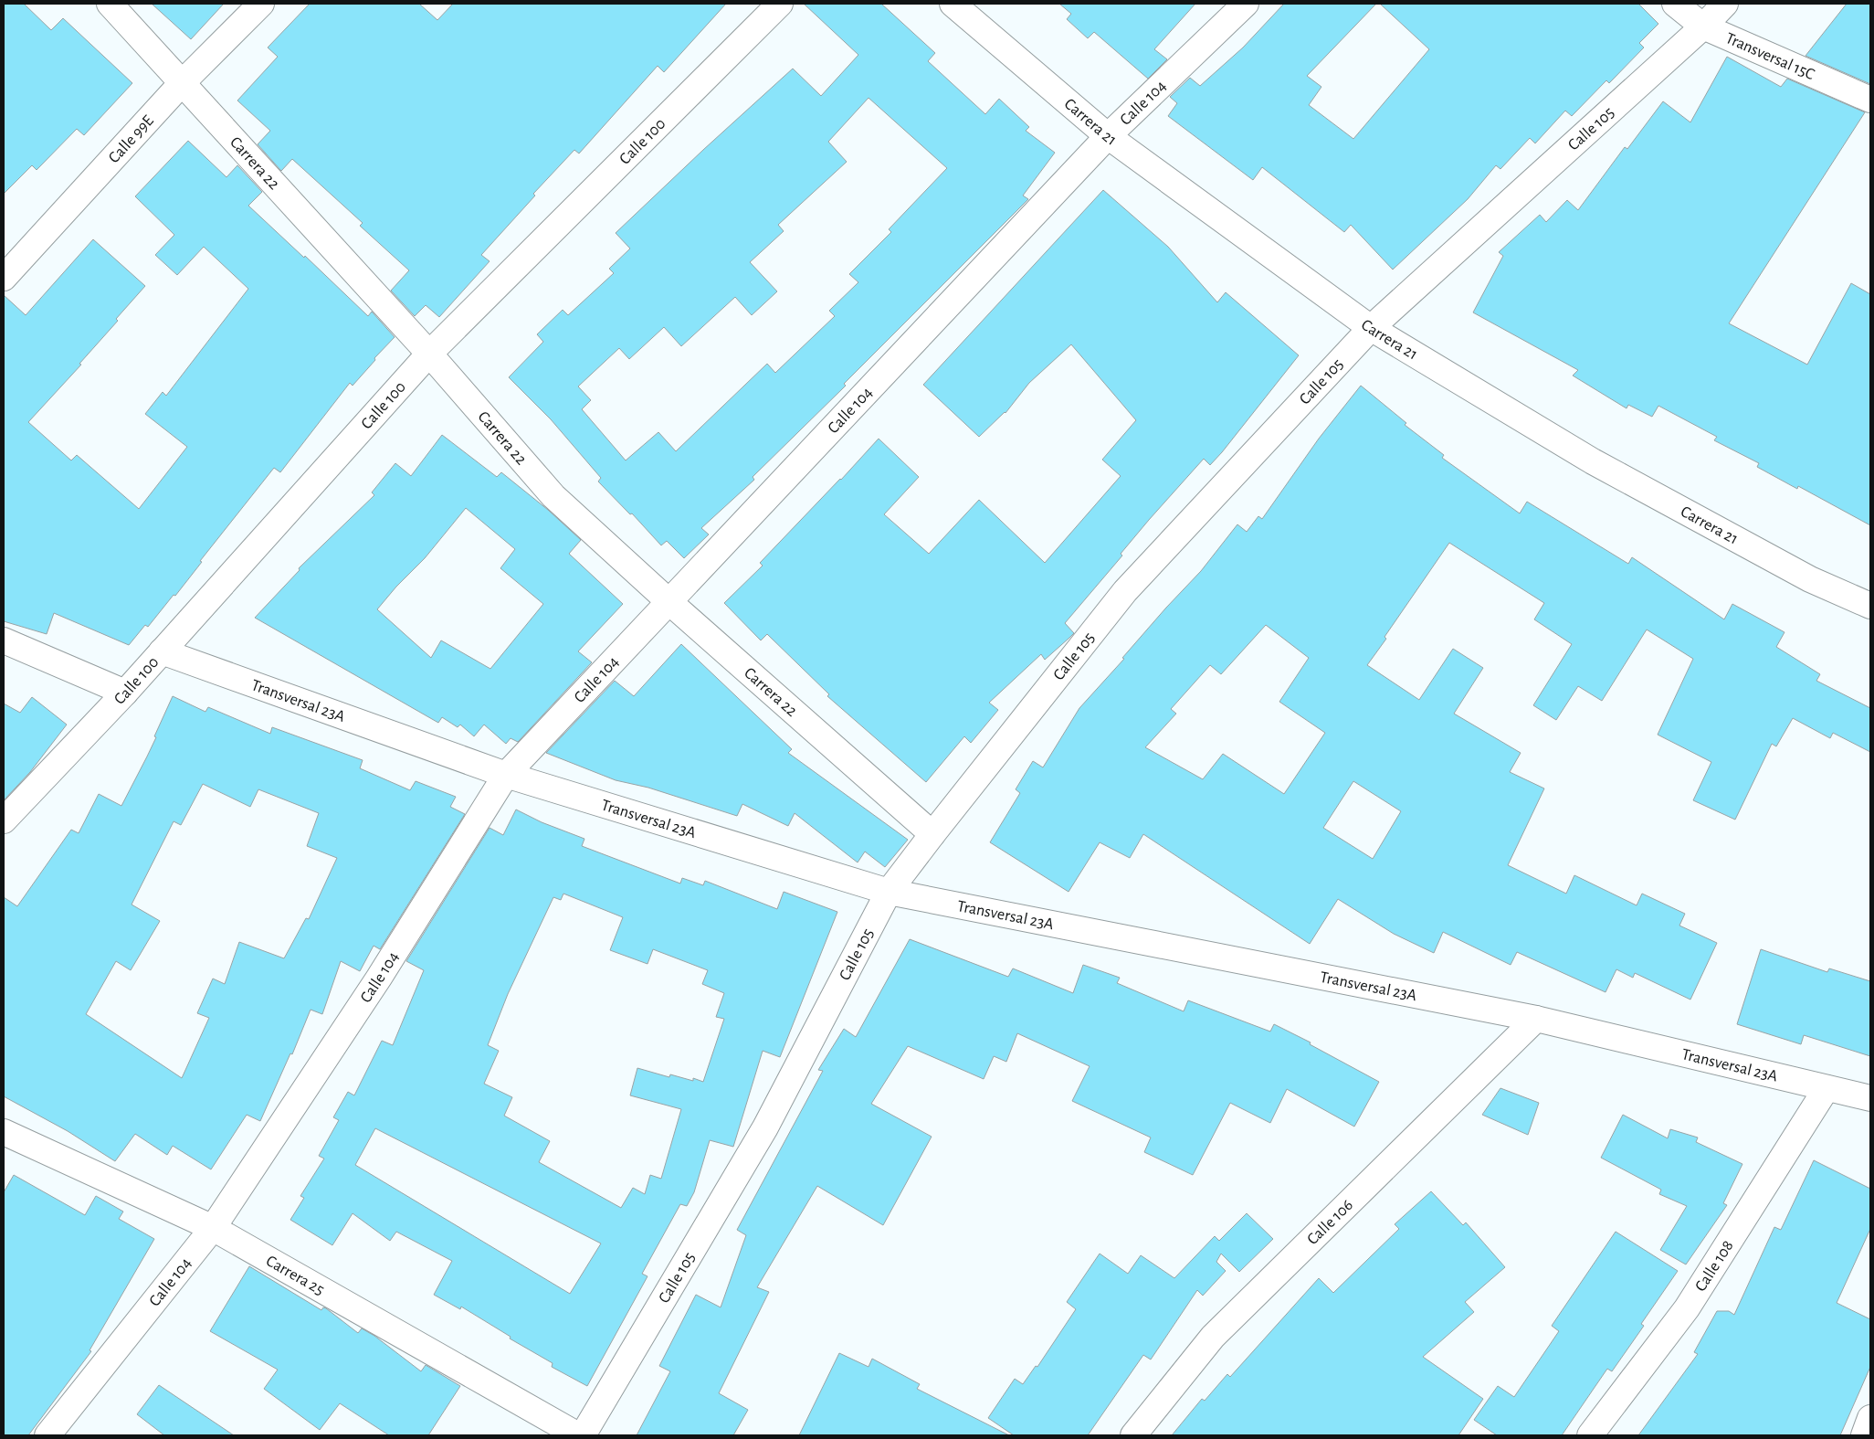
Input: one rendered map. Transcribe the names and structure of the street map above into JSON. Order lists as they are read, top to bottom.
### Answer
{
  "streets": {
    "street": [
      "Transversal 15C",
      "Calle 104",
      "Carrera 21",
      "Calle 105",
      "Calle 99E",
      "Calle 100",
      "Carrera 22",
      "Transversal 23A",
      "Calle 106",
      "Calle 108",
      "Carrera 25"
    ]
  },
  "crossings": [
    ["Transversal 15C", "Calle 105"],
    ["Calle 104", "Carrera 21"],
    ["Calle 104", "Carrera 22"],
    ["Calle 104", "Transversal 23A"],
    ["Calle 104", "Carrera 25"],
    ["Carrera 21", "Calle 105"],
    ["Calle 105", "Carrera 22"],
    ["Calle 105", "Transversal 23A"],
    ["Calle 99E", "Carrera 22"],
    ["Calle 100", "Carrera 22"],
    ["Calle 100", "Transversal 23A"],
    ["Transversal 23A", "Calle 106"],
    ["Transversal 23A", "Calle 108"]
  ]
}
